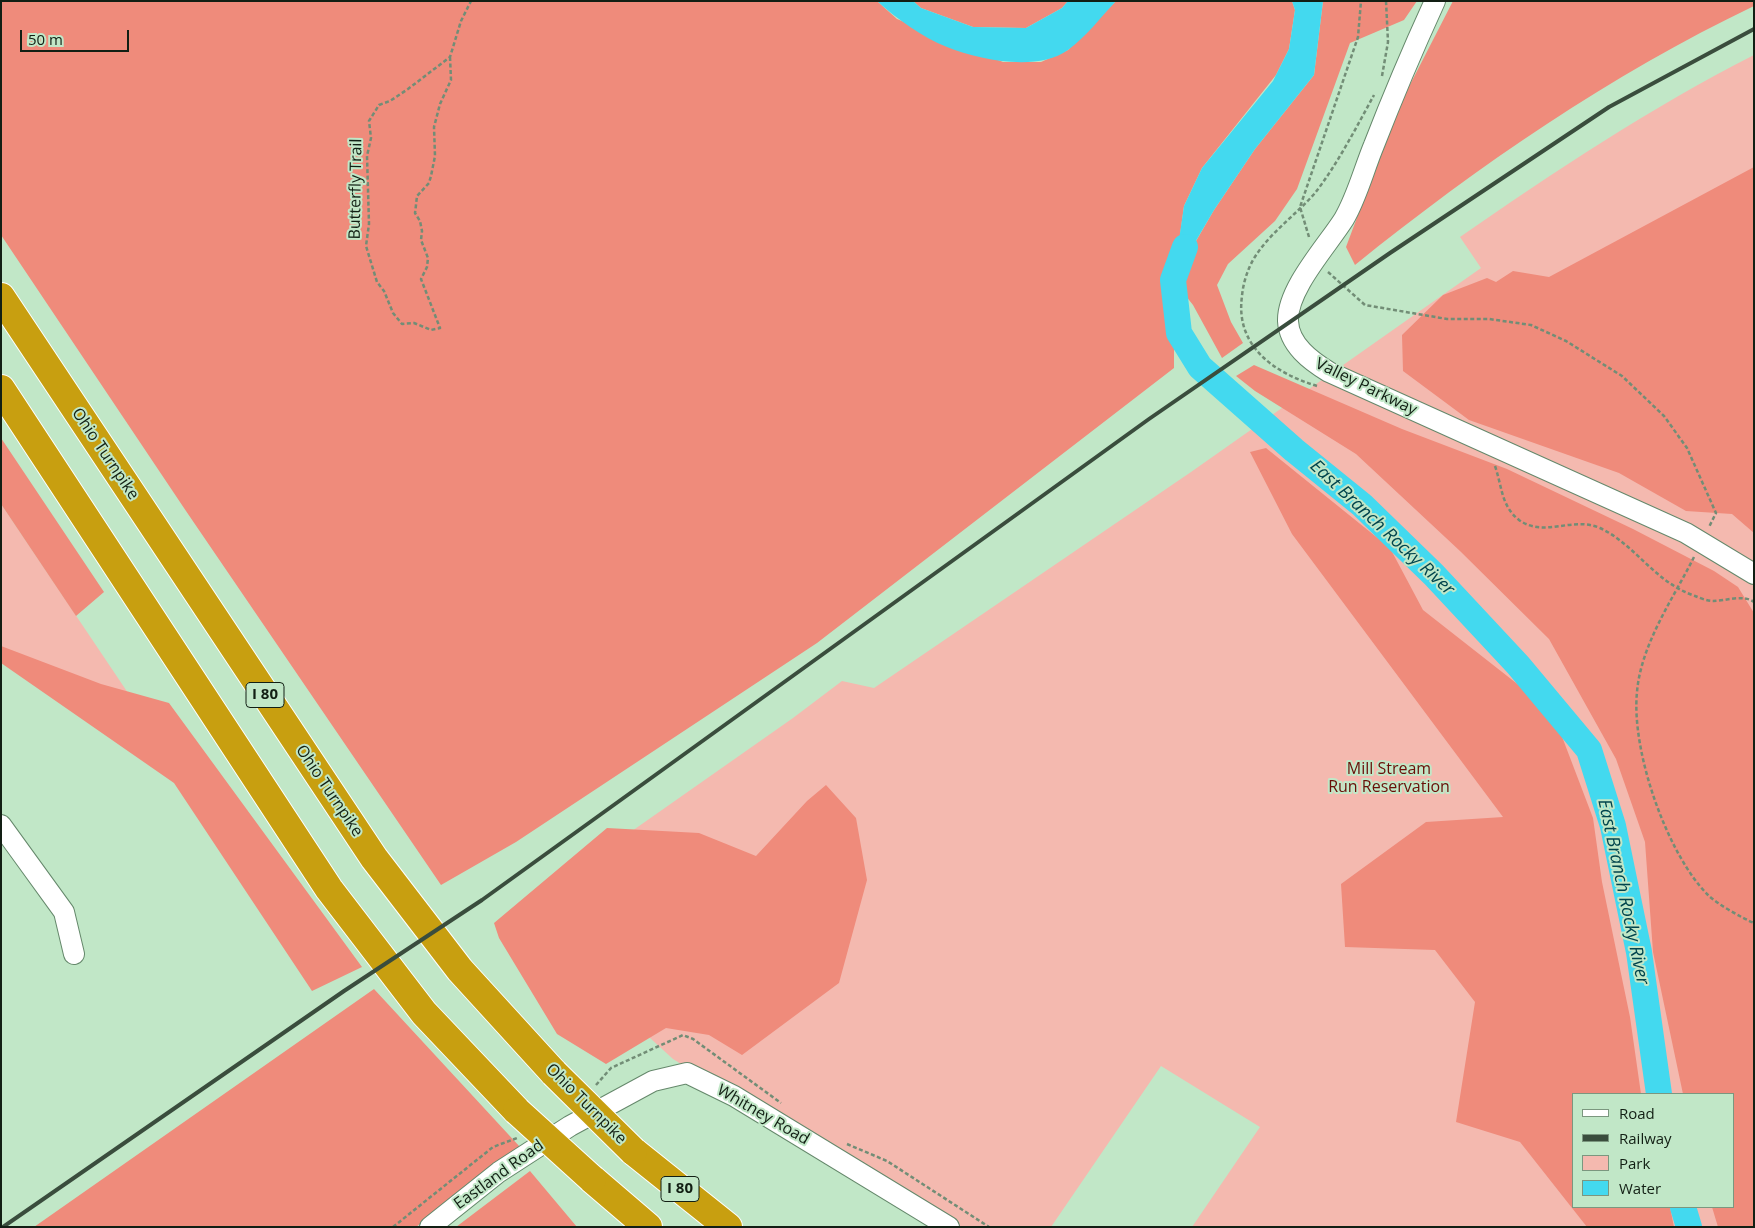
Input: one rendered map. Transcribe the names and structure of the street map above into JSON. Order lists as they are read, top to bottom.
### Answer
{
  "streets": {
    "highway": ["Ohio Turnpike", "I 80"],
    "street": ["Valley Parkway", "Whitney Road", "Eastland Road"],
    "path": ["Butterfly Trail"]
  },
  "crossings": [
    ["Whitney Road", "Eastland Road"]
  ],
  "water": ["East Branch Rocky River"],
  "parks": ["Mill Stream Run Reservation"],
  "legend": [
    "Road",
    "Railway",
    "Park",
    "Water"
  ],
  "scale_bar": "50 m"
}
